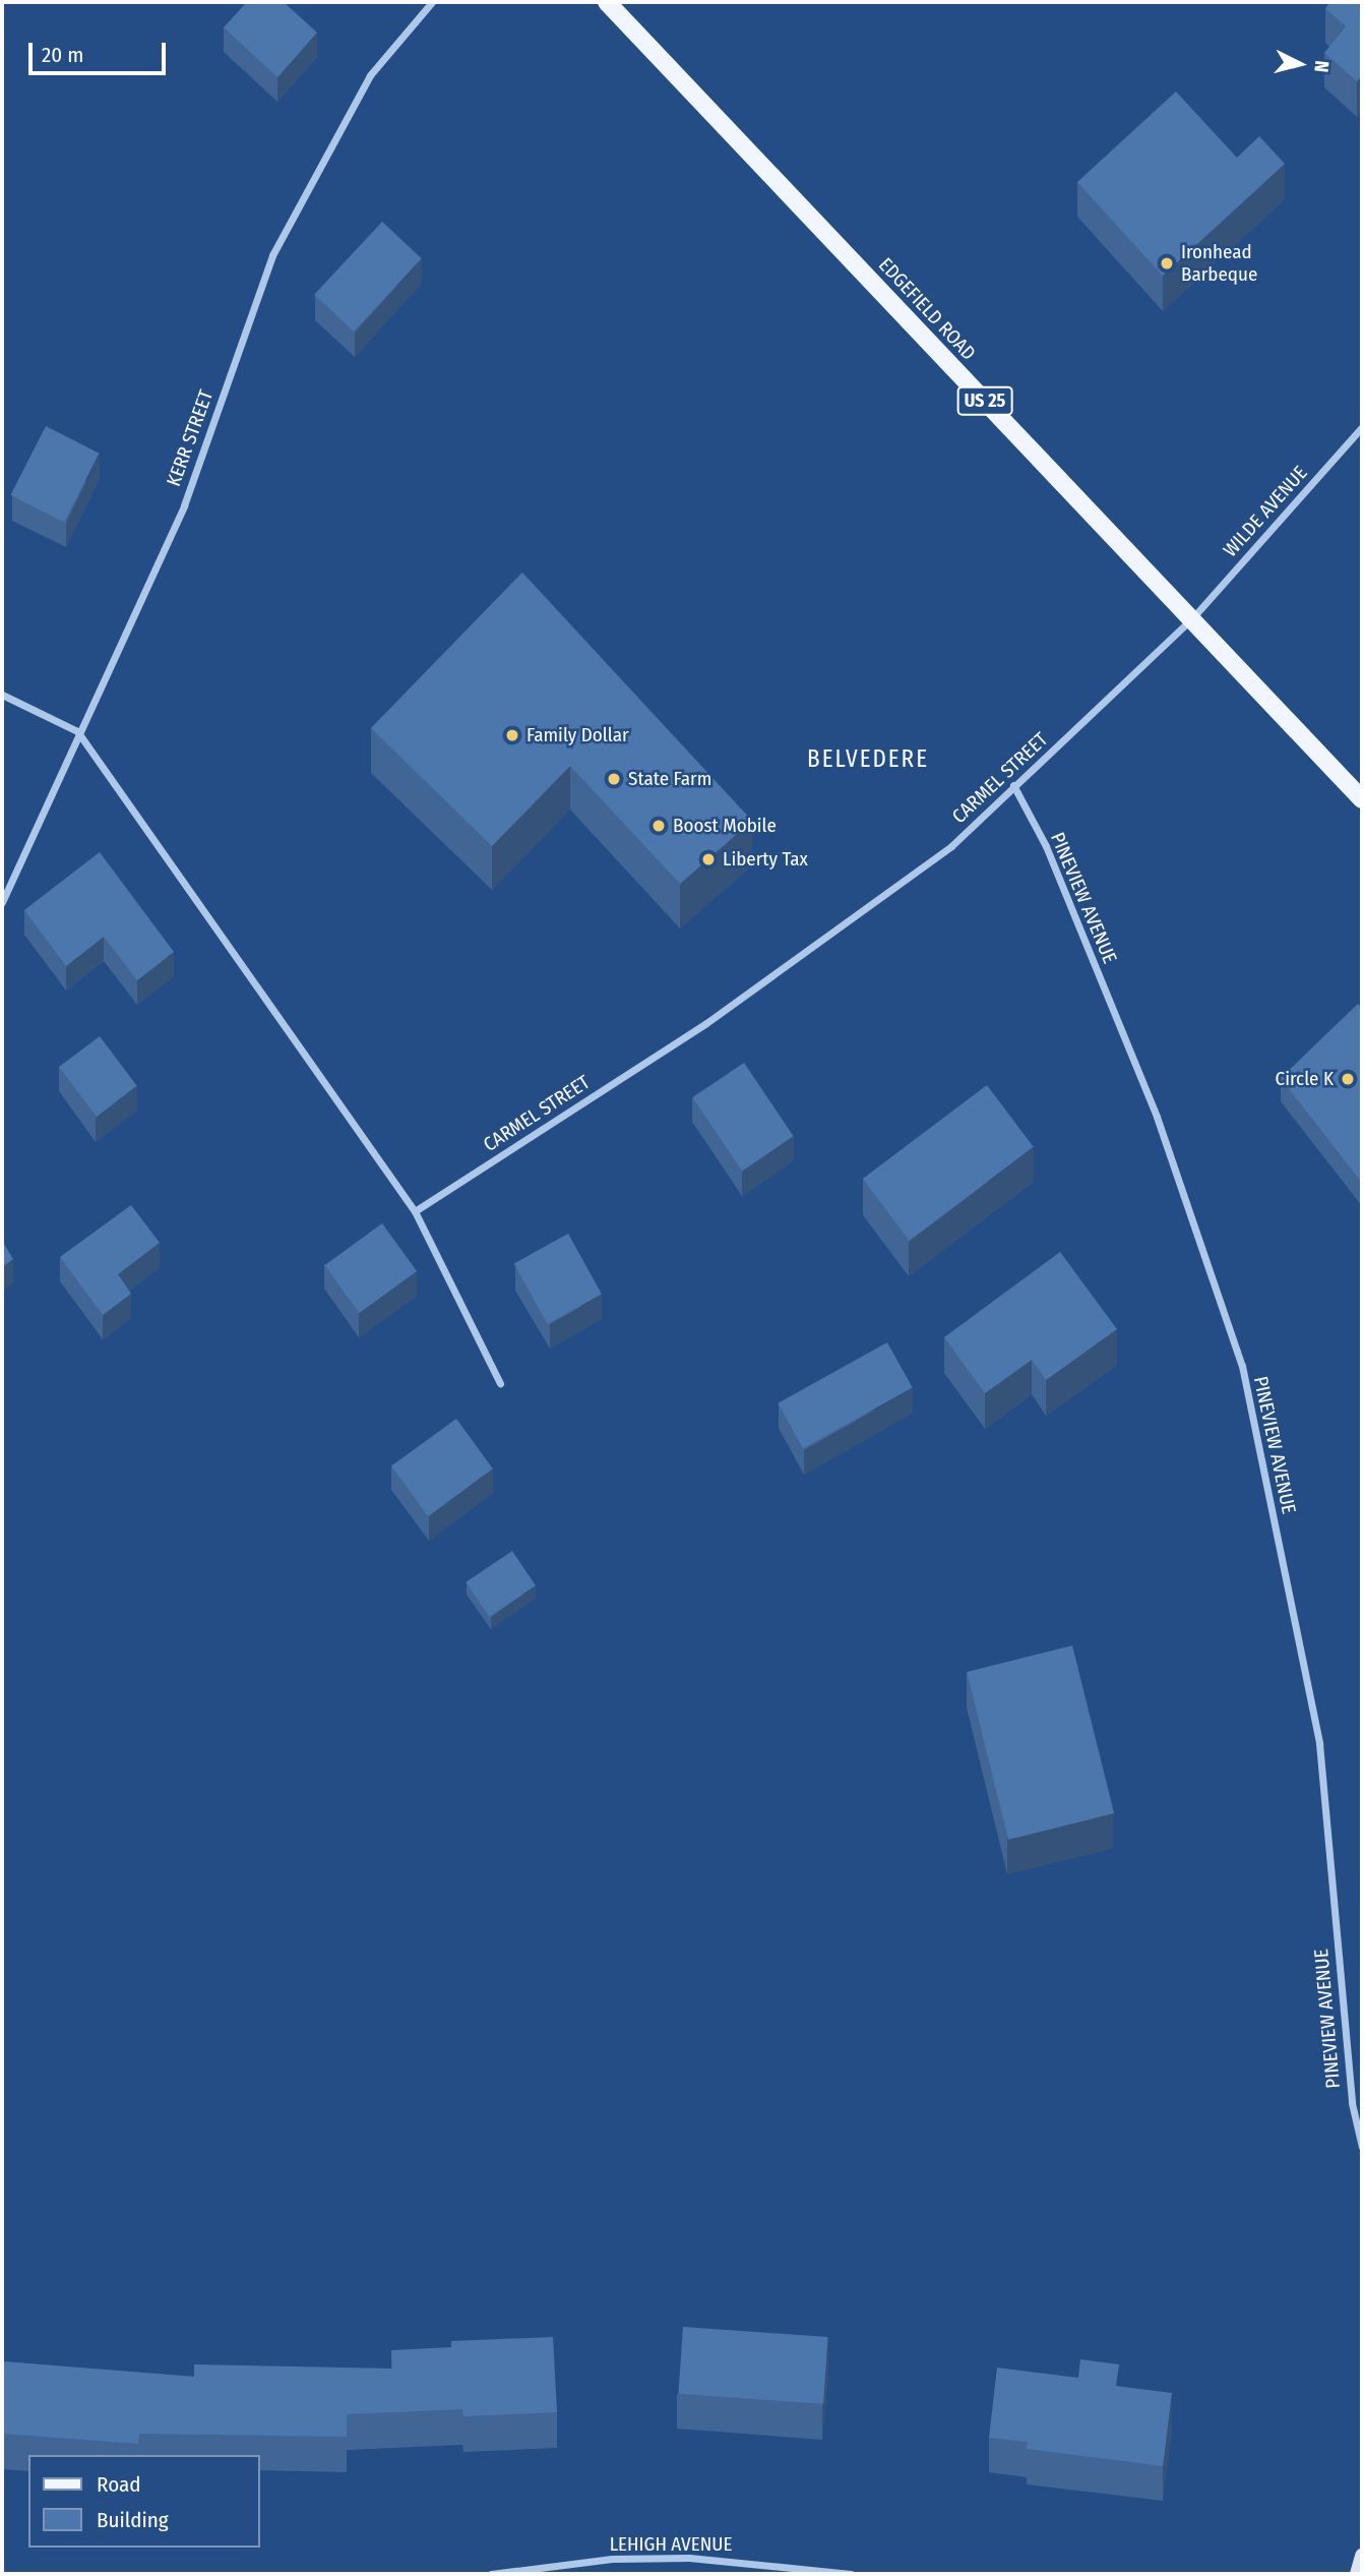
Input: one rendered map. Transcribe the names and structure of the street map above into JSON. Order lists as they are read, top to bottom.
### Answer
{
  "streets": {
    "main road": ["EDGEFIELD ROAD", "US 25"],
    "street": [
      "KERR STREET",
      "WILDE AVENUE",
      "CARMEL STREET",
      "PINEVIEW AVENUE",
      "LEHIGH AVENUE"
    ]
  },
  "crossings": [
    ["EDGEFIELD ROAD", "WILDE AVENUE"],
    ["EDGEFIELD ROAD", "CARMEL STREET"],
    ["WILDE AVENUE", "CARMEL STREET"],
    ["CARMEL STREET", "PINEVIEW AVENUE"]
  ],
  "districts": ["BELVEDERE"],
  "places": [
    "Ironhead Barbeque",
    "Family Dollar",
    "State Farm",
    "Boost Mobile",
    "Liberty Tax",
    "Circle K"
  ],
  "legend": ["Road", "Building"],
  "scale_bar": "20 m",
  "north": "right"
}
